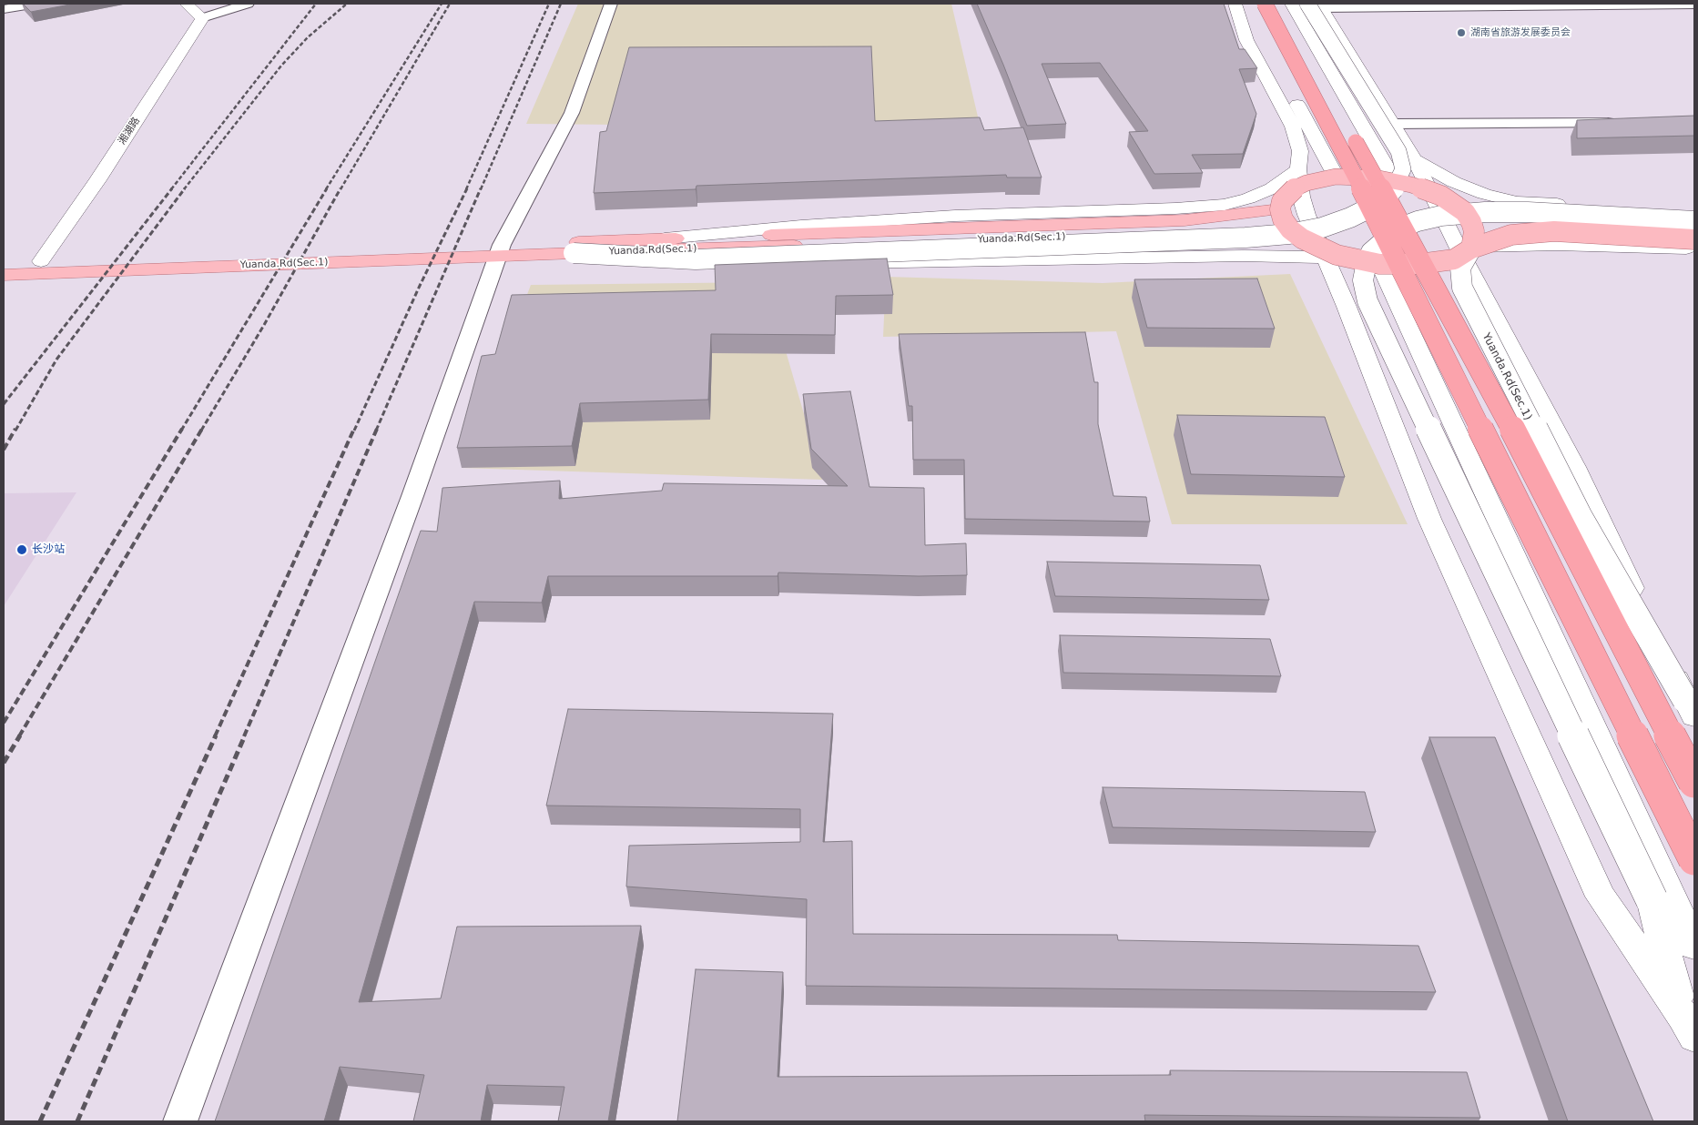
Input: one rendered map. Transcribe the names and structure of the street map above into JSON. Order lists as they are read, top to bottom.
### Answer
{
  "streets": {
    "main road": ["湘湖路", "Yuanda.Rd(Sec.1)"]
  },
  "crossings": [
    ["湘湖路", "Yuanda.Rd(Sec.1)"]
  ],
  "places": ["湖南省旅游发展委员会", "长沙站"]
}
